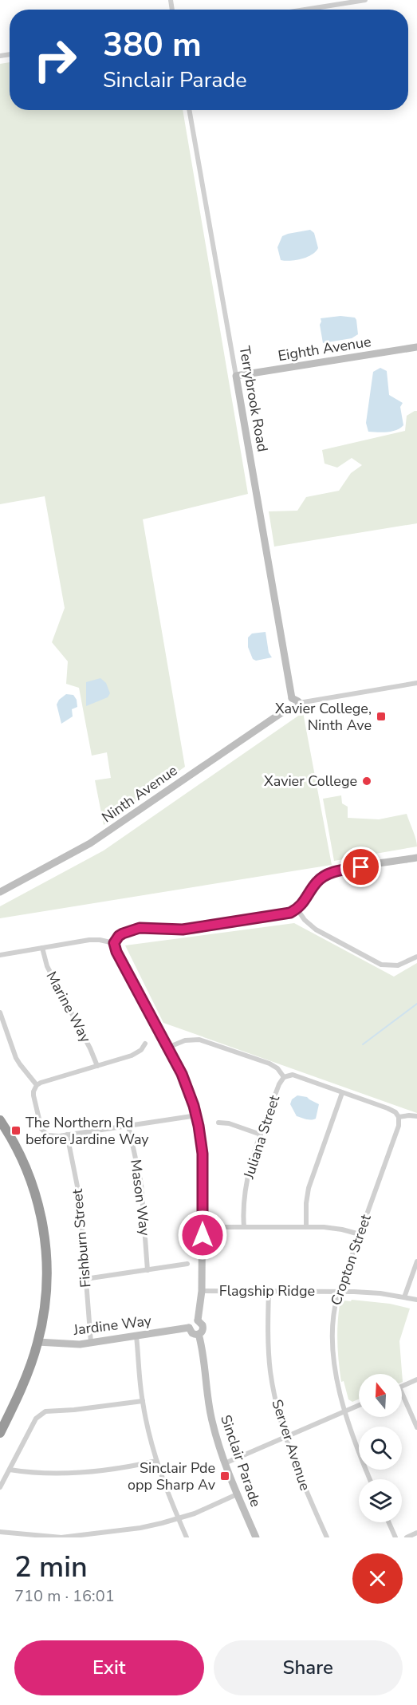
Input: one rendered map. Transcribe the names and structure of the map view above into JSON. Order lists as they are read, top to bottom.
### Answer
{
  "streets": {
    "street": [
      "Eighth Avenue",
      "Terrybrook Road",
      "Ninth Avenue",
      "Marine Way",
      "Juliana Street",
      "Mason Way",
      "Fishburn Street",
      "Cropton Street",
      "Flagship Ridge",
      "Jardine Way",
      "Server Avenue",
      "Sinclair Parade"
    ]
  },
  "crossings": [
    ["Eighth Avenue", "Terrybrook Road"],
    ["Terrybrook Road", "Ninth Avenue"],
    ["Fishburn Street", "Jardine Way"],
    ["Cropton Street", "Flagship Ridge"],
    ["Flagship Ridge", "Server Avenue"],
    ["Jardine Way", "Sinclair Parade"]
  ],
  "places": {
    "transit": ["Xavier College, Ninth Ave", "The Northern Rd before Jardine Way", "Sinclair Pde opp Sharp Av"],
    "other": ["Xavier College"]
  },
  "north": "top",
  "page": {
    "turn": ["380 m", "Sinclair Parade"],
    "heading": ["2 min", "710 m · 16:01"],
    "buttons": ["Exit", "Share"]
  }
}
